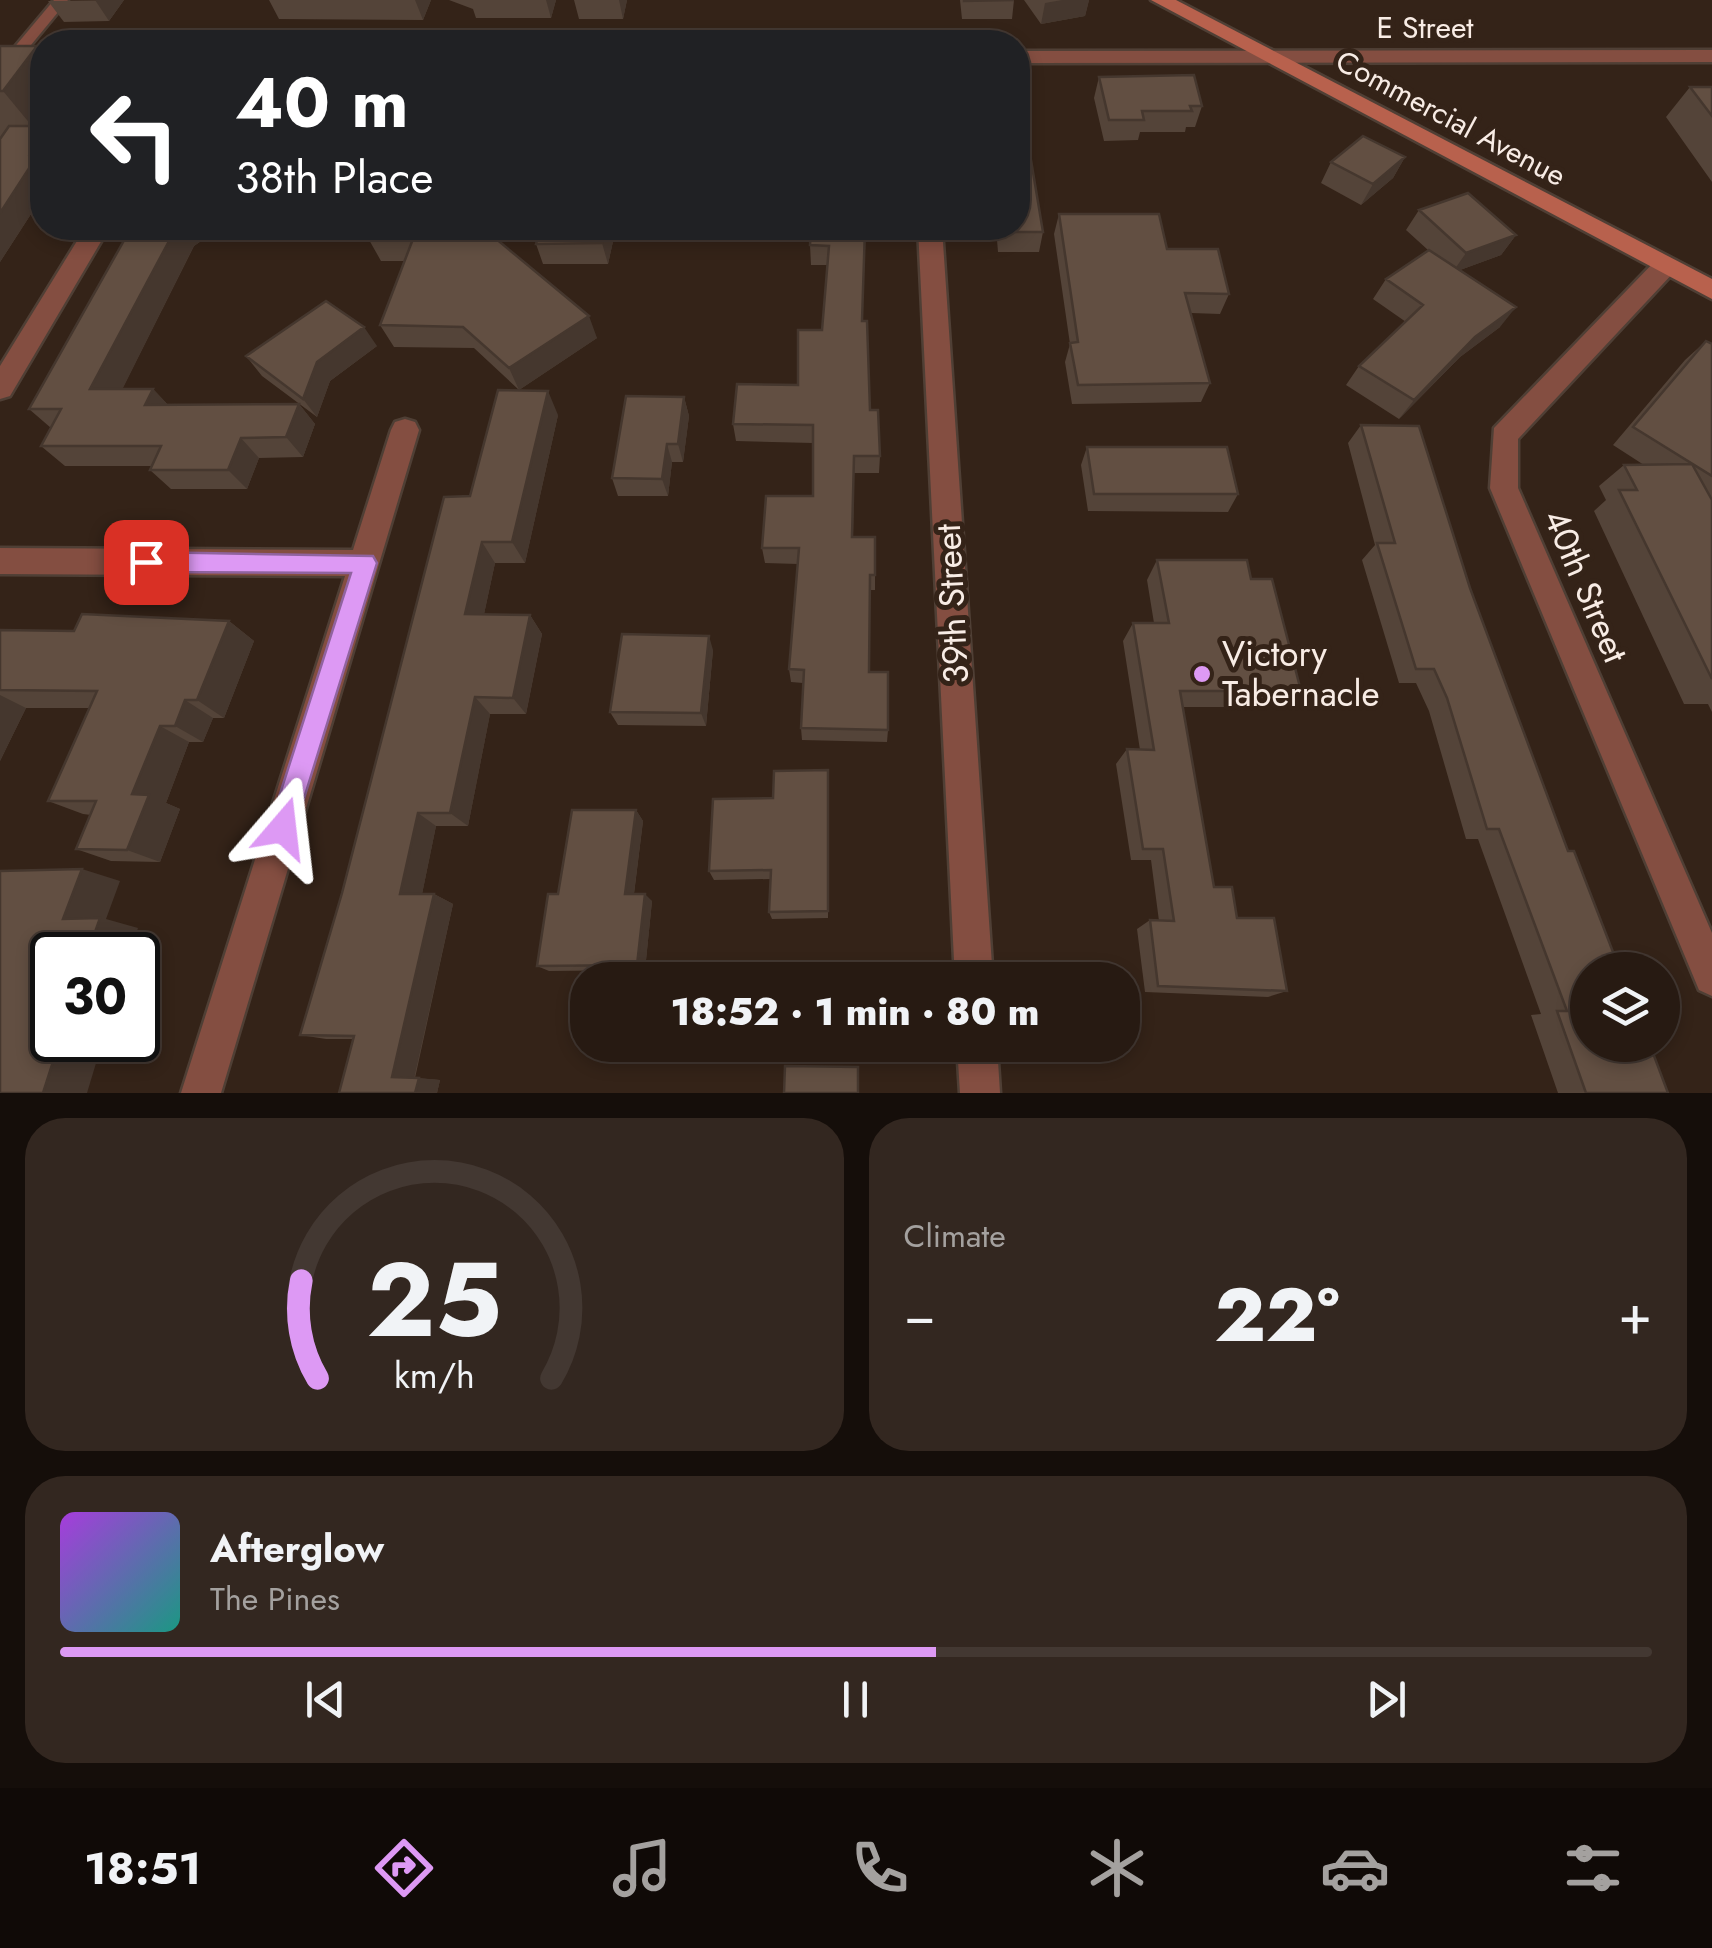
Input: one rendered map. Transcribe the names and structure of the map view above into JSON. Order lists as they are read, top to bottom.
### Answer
{
  "streets": {
    "street": [
      "E Street",
      "Commercial Avenue",
      "40th Street",
      "39th Street"
    ]
  },
  "crossings": [
    ["E Street", "Commercial Avenue"],
    ["Commercial Avenue", "40th Street"]
  ],
  "places": ["Victory Tabernacle"],
  "page": {
    "turn": ["40 m", "38th Place"],
    "limit": "30",
    "trip": "18:52 · 1 min · 80 m",
    "tile": "Climate",
    "heat": ["−", "22°", "+"],
    "song": ["Afterglow", "The Pines"],
    "tabs": "18:51",
    "gauge": ["25", "km/h"]
  }
}
